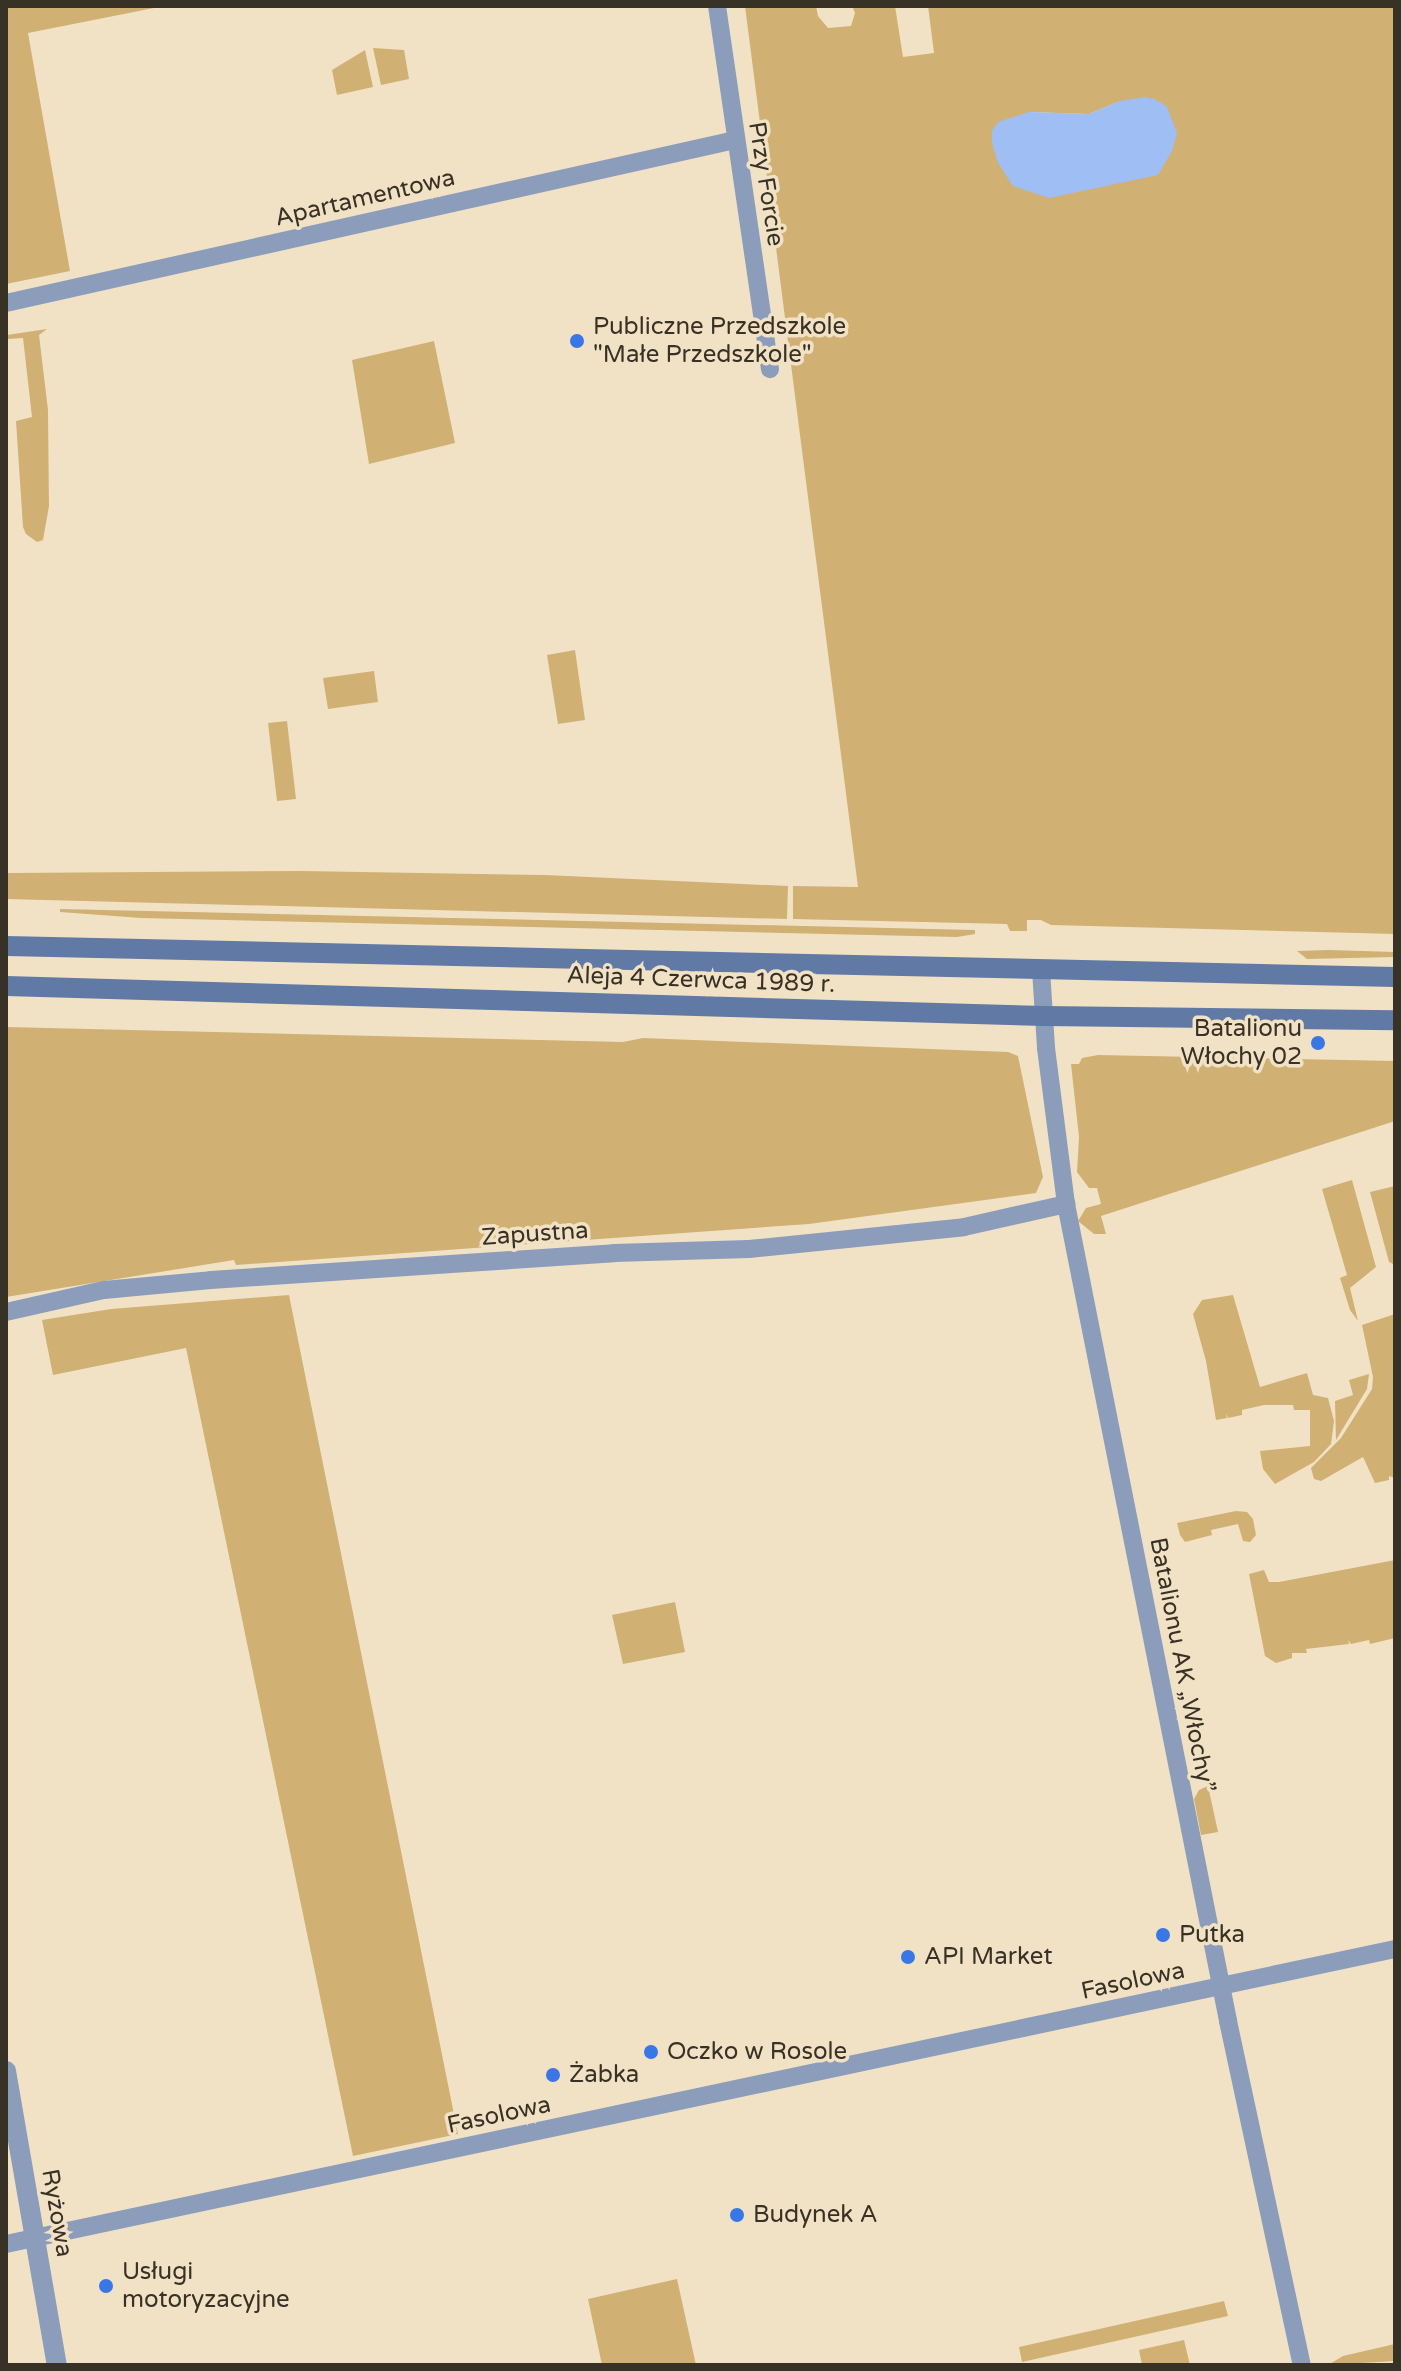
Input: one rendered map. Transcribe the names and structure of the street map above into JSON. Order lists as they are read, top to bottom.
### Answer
{
  "streets": {
    "main road": ["Aleja 4 Czerwca 1989 r."],
    "street": [
      "Przy Forcie",
      "Apartamentowa",
      "Zapustna",
      "Batalionu AK „Włochy”",
      "Fasolowa",
      "Ryżowa"
    ]
  },
  "crossings": [
    ["Przy Forcie", "Apartamentowa"],
    ["Aleja 4 Czerwca 1989 r.", "Batalionu AK „Włochy”"],
    ["Zapustna", "Batalionu AK „Włochy”"],
    ["Batalionu AK „Włochy”", "Fasolowa"],
    ["Fasolowa", "Ryżowa"]
  ],
  "places": [
    "Publiczne Przedszkole \"Małe Przedszkole\"",
    "Batalionu Włochy 02",
    "Putka",
    "API Market",
    "Oczko w Rosole",
    "Żabka",
    "Budynek A",
    "Usługi motoryzacyjne"
  ]
}
